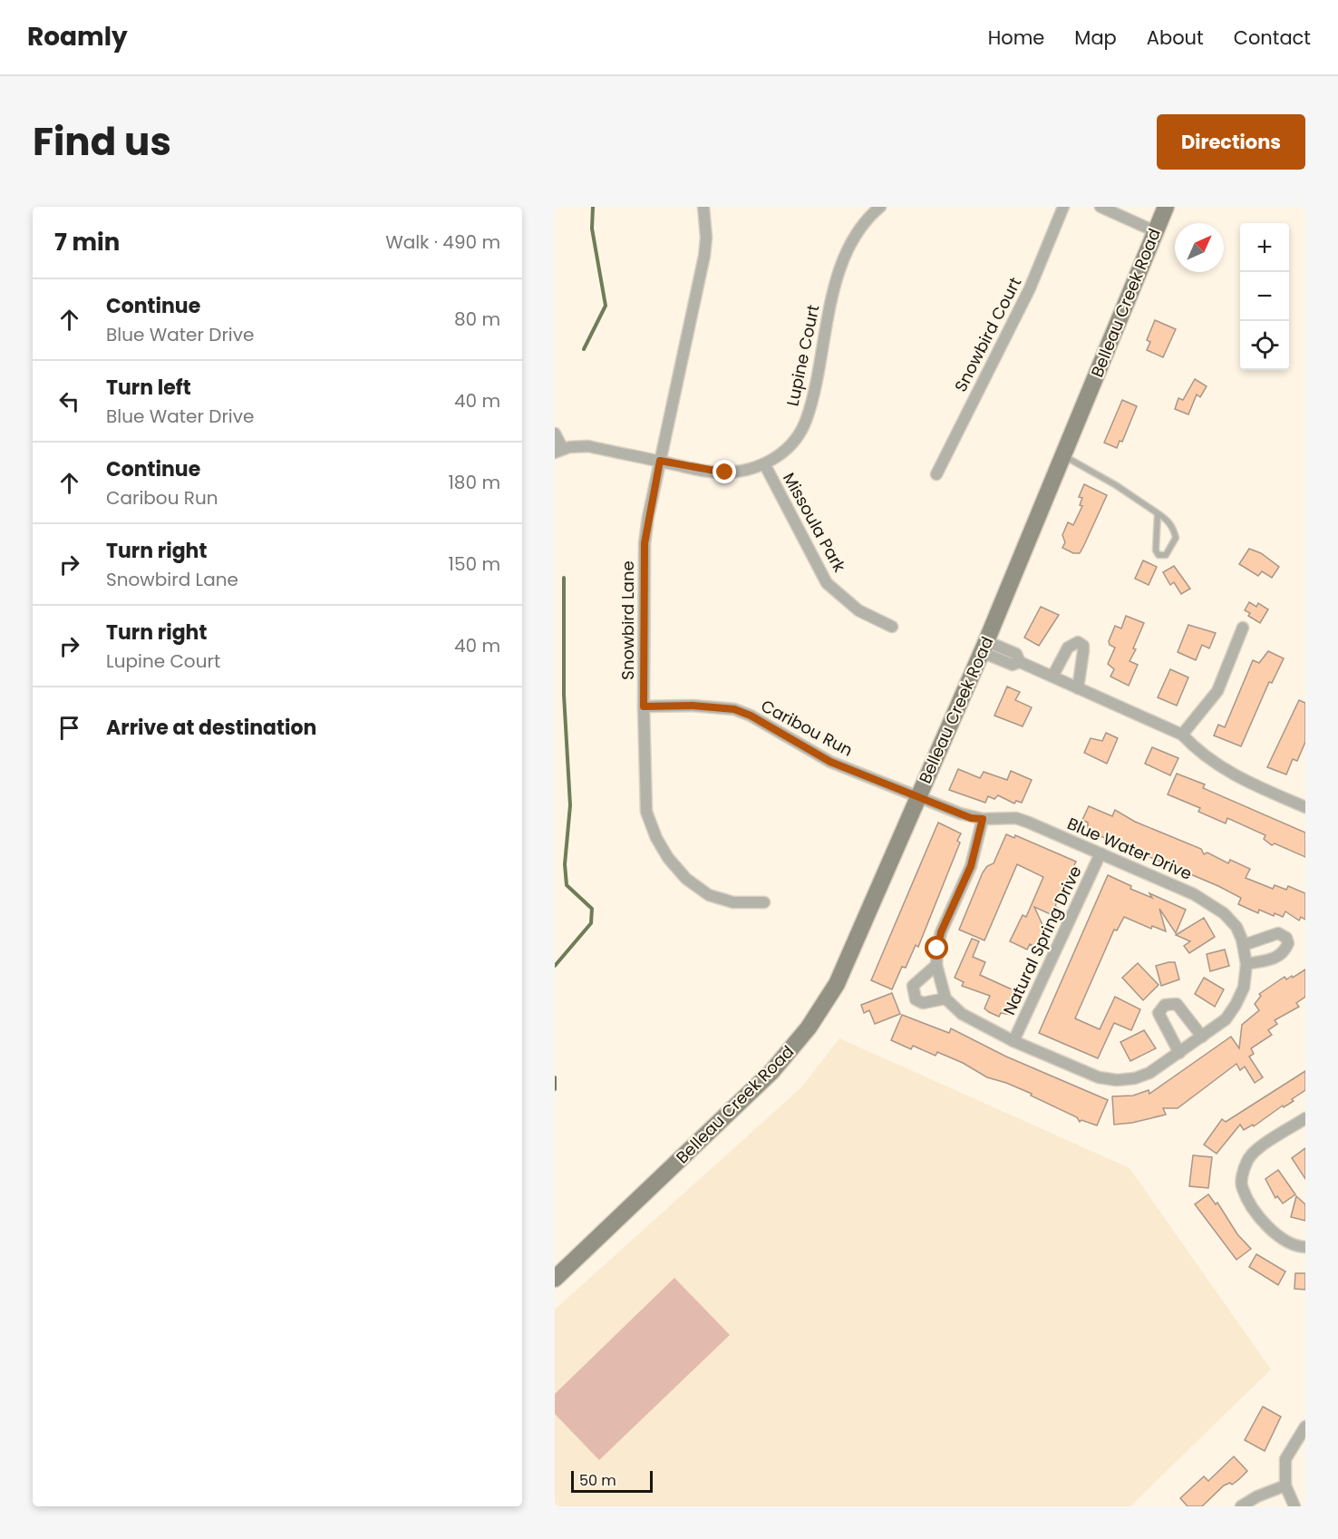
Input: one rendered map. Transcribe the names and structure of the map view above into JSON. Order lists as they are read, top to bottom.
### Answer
{
  "streets": {
    "main road": ["Belleau Creek Road"],
    "street": [
      "Snowbird Court",
      "Lupine Court",
      "Missoula Park",
      "Snowbird Lane",
      "Caribou Run",
      "Blue Water Drive",
      "Natural Spring Drive"
    ]
  },
  "crossings": [
    ["Belleau Creek Road", "Caribou Run"],
    ["Belleau Creek Road", "Blue Water Drive"],
    ["Lupine Court", "Missoula Park"],
    ["Lupine Court", "Snowbird Lane"],
    ["Snowbird Lane", "Caribou Run"],
    ["Caribou Run", "Blue Water Drive"],
    ["Blue Water Drive", "Natural Spring Drive"]
  ],
  "scale_bar": "50 m",
  "north": "top right",
  "page": {
    "header": "Roamly",
    "nav": [
      "Home",
      "Map",
      "About",
      "Contact"
    ],
    "title": "Find us",
    "buttons": "Directions",
    "heading": ["7 min", "Walk · 490 m"],
    "map_buttons": ["+", "−"],
    "list": [
      ["Continue", "Blue Water Drive", "80 m"],
      ["Turn left", "Blue Water Drive", "40 m"],
      ["Continue", "Caribou Run", "180 m"],
      ["Turn right", "Snowbird Lane", "150 m"],
      ["Turn right", "Lupine Court", "40 m"],
      "Arrive at destination"
    ],
    "scale": "50 m"
  }
}
